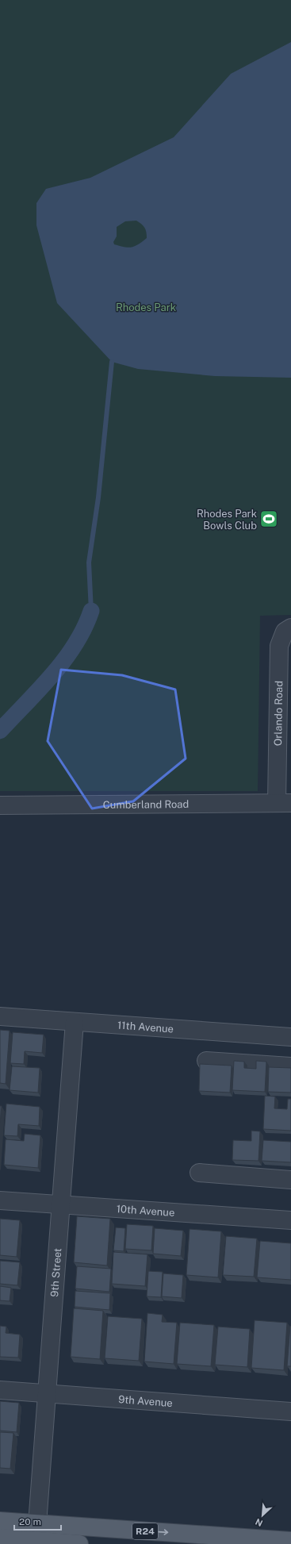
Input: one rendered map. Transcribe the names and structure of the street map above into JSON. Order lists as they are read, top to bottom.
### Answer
{
  "streets": {
    "main road": ["R24"],
    "street": [
      "Orlando Road",
      "Cumberland Road",
      "11th Avenue",
      "10th Avenue",
      "9th Street",
      "9th Avenue"
    ]
  },
  "crossings": [
    ["Orlando Road", "Cumberland Road"],
    ["11th Avenue", "9th Street"],
    ["10th Avenue", "9th Street"],
    ["9th Street", "9th Avenue"],
    ["9th Street", "R24"]
  ],
  "parks": ["Rhodes Park"],
  "places": {
    "sports": ["Rhodes Park Bowls Club"]
  },
  "scale_bar": "20 m",
  "north": "bottom left"
}
